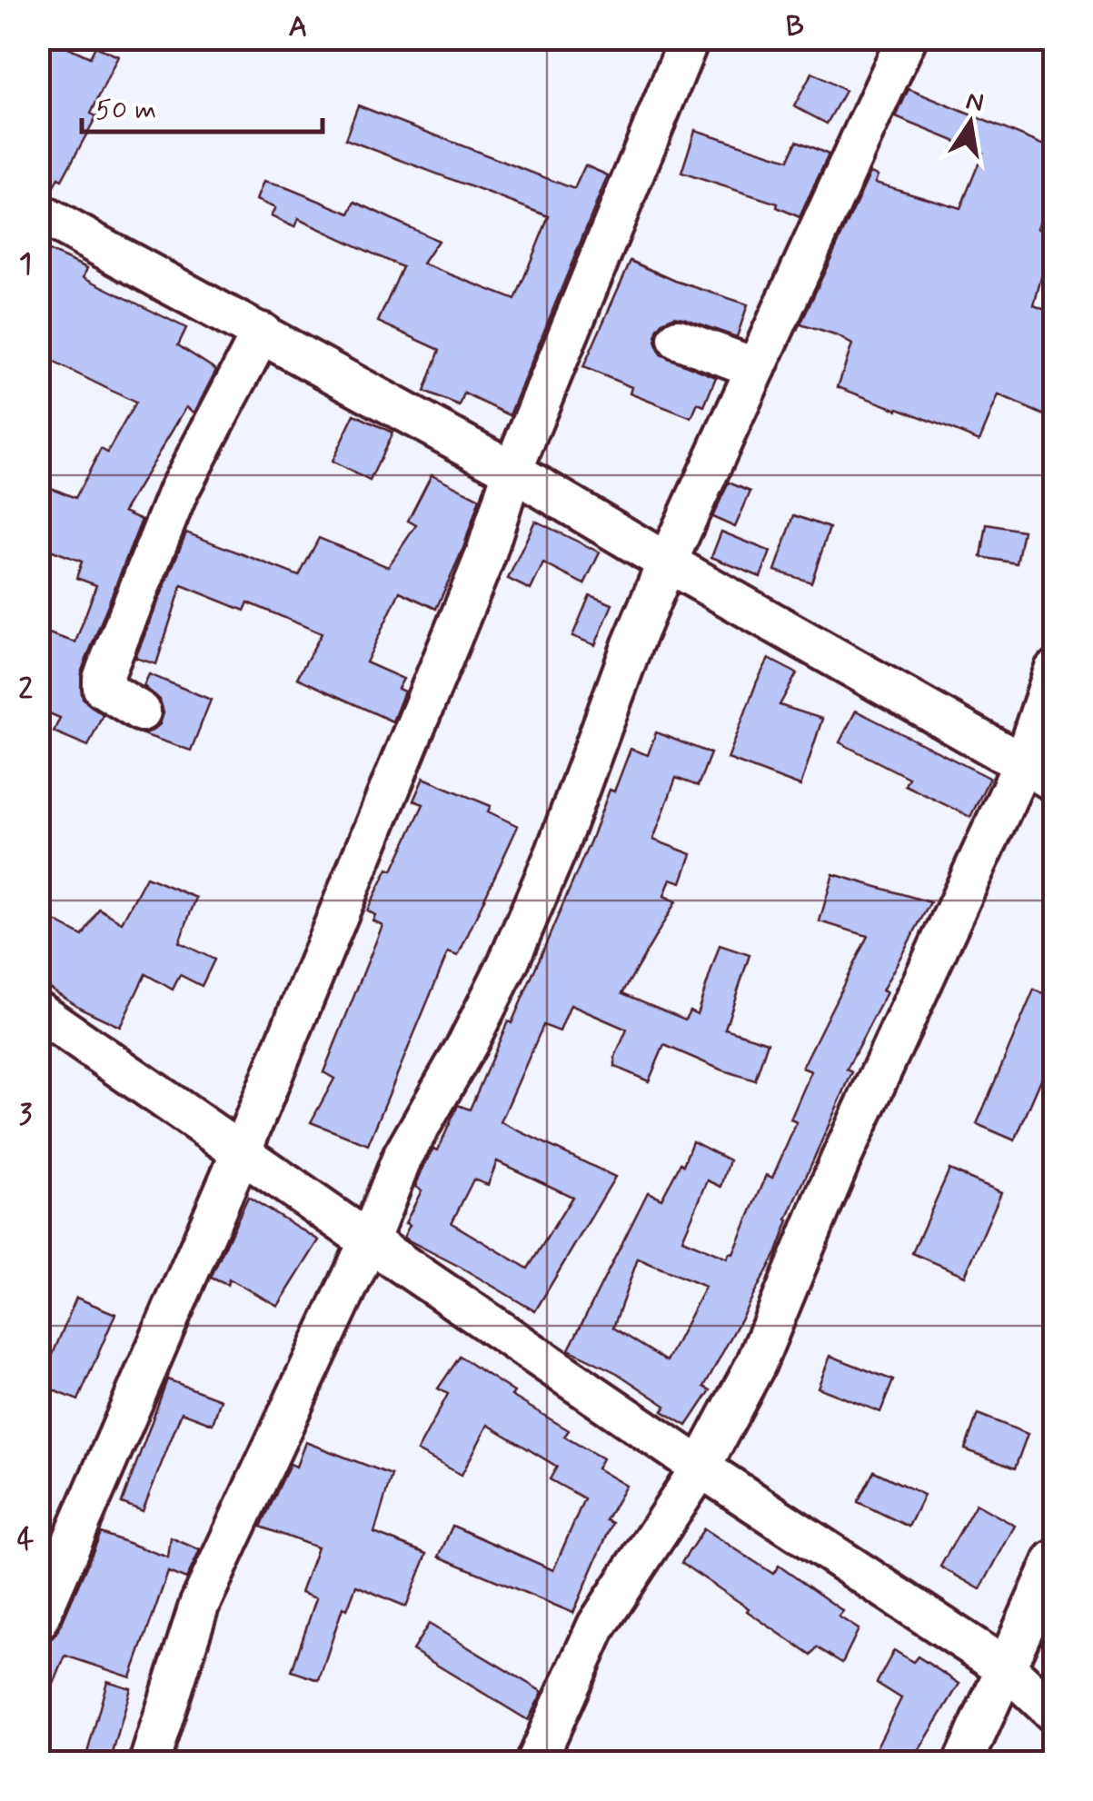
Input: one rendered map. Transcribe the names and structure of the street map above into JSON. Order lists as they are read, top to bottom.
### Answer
{
  "scale_bar": "50 m",
  "north": "top",
  "grid": {
    "columns": ["A", "B"],
    "rows": [
      "1",
      "2",
      "3",
      "4"
    ]
  }
}
